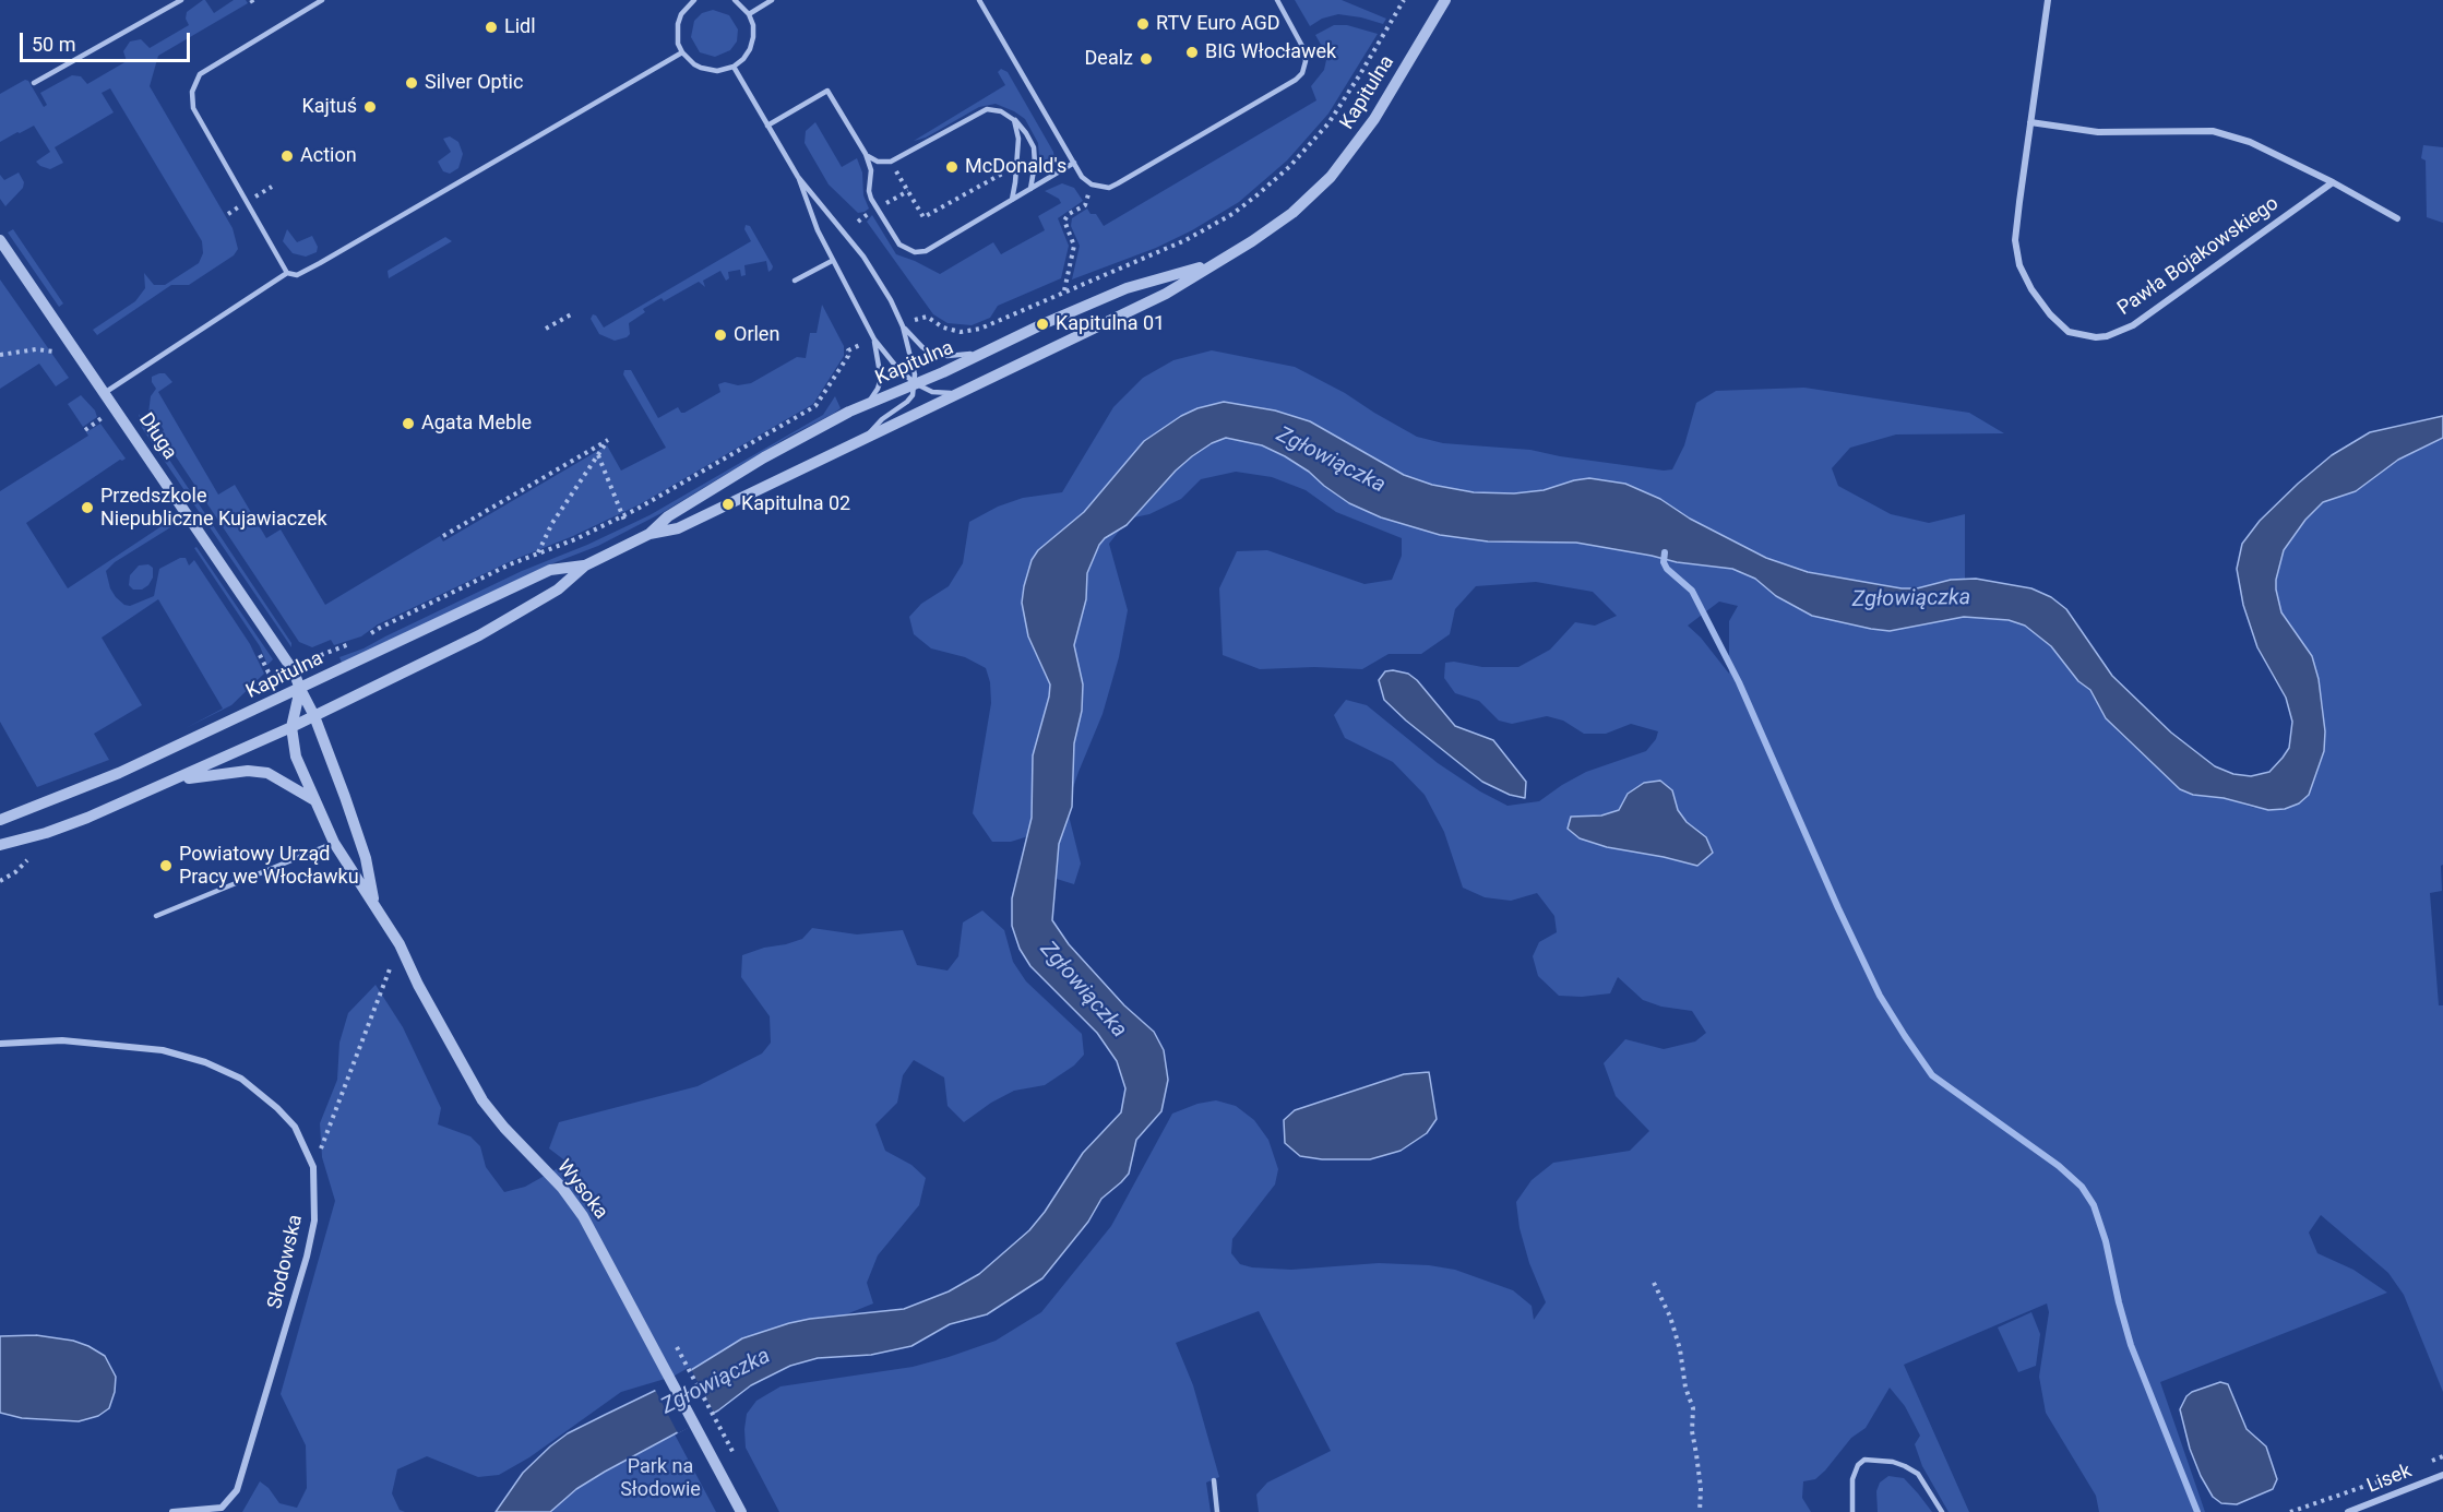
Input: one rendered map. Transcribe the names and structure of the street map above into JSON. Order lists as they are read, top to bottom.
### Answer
{
  "streets": {
    "street": [
      "Kapitulna",
      "Pawła Bojakowskiego",
      "Długa",
      "Wysoka",
      "Słodowska",
      "Lisek"
    ]
  },
  "crossings": [
    ["Kapitulna", "Długa"],
    ["Kapitulna", "Wysoka"],
    ["Długa", "Wysoka"]
  ],
  "water": ["Zgłowiączka"],
  "parks": ["Park na Słodowie"],
  "places": [
    "RTV Euro AGD",
    "Lidl",
    "BIG Włocławek",
    "Dealz",
    "Silver Optic",
    "Kajtuś",
    "Action",
    "McDonald's",
    "Kapitulna 01",
    "Orlen",
    "Agata Meble",
    "Kapitulna 02",
    "Przedszkole Niepubliczne Kujawiaczek",
    "Powiatowy Urząd Pracy we Włocławku"
  ],
  "scale_bar": "50 m"
}
